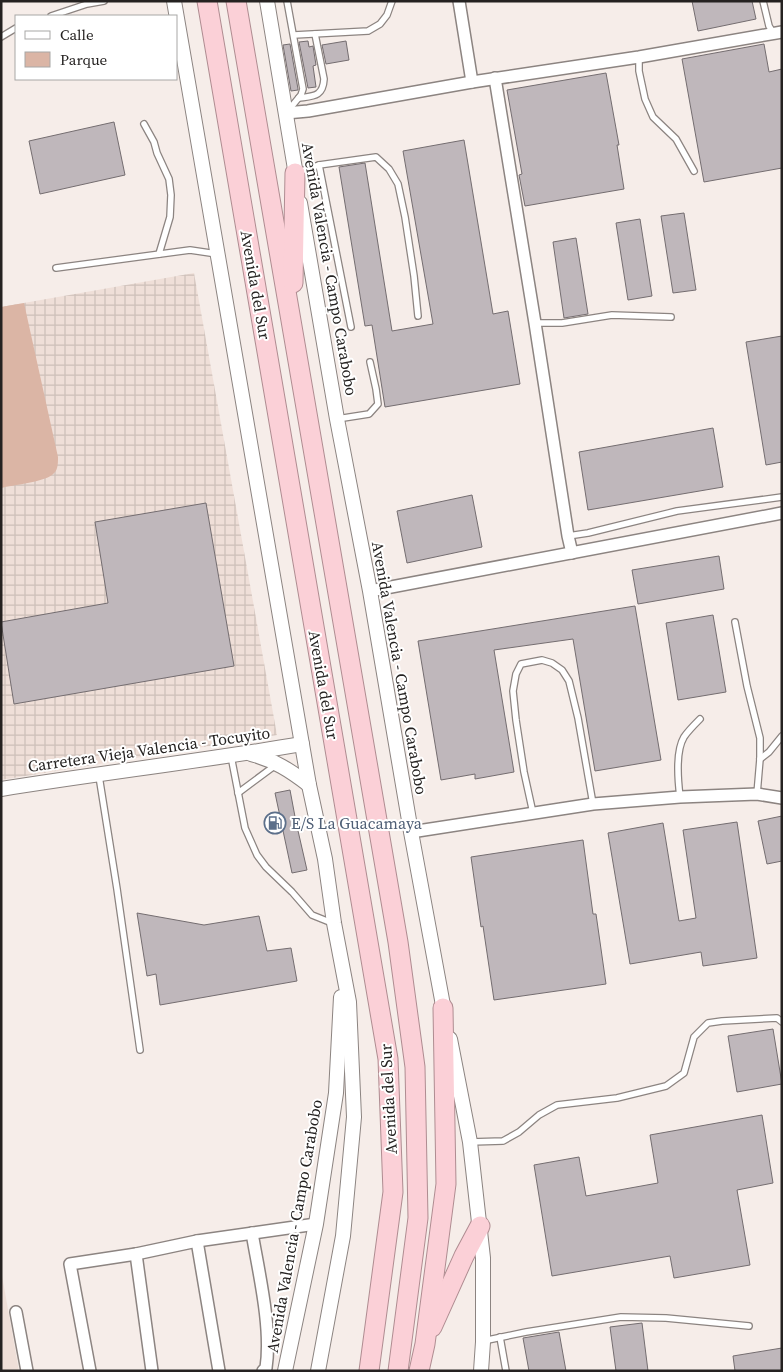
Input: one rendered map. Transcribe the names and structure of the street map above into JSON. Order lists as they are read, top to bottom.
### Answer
{
  "streets": {
    "highway": ["Avenida del Sur"],
    "street": ["Avenida Valencia - Campo Carabobo", "Carretera Vieja Valencia - Tocuyito"]
  },
  "crossings": [
    ["Avenida Valencia - Campo Carabobo", "Carretera Vieja Valencia - Tocuyito"]
  ],
  "places": {
    "fuel station": ["E/S La Guacamaya"]
  },
  "legend": ["Calle", "Parque"]
}
